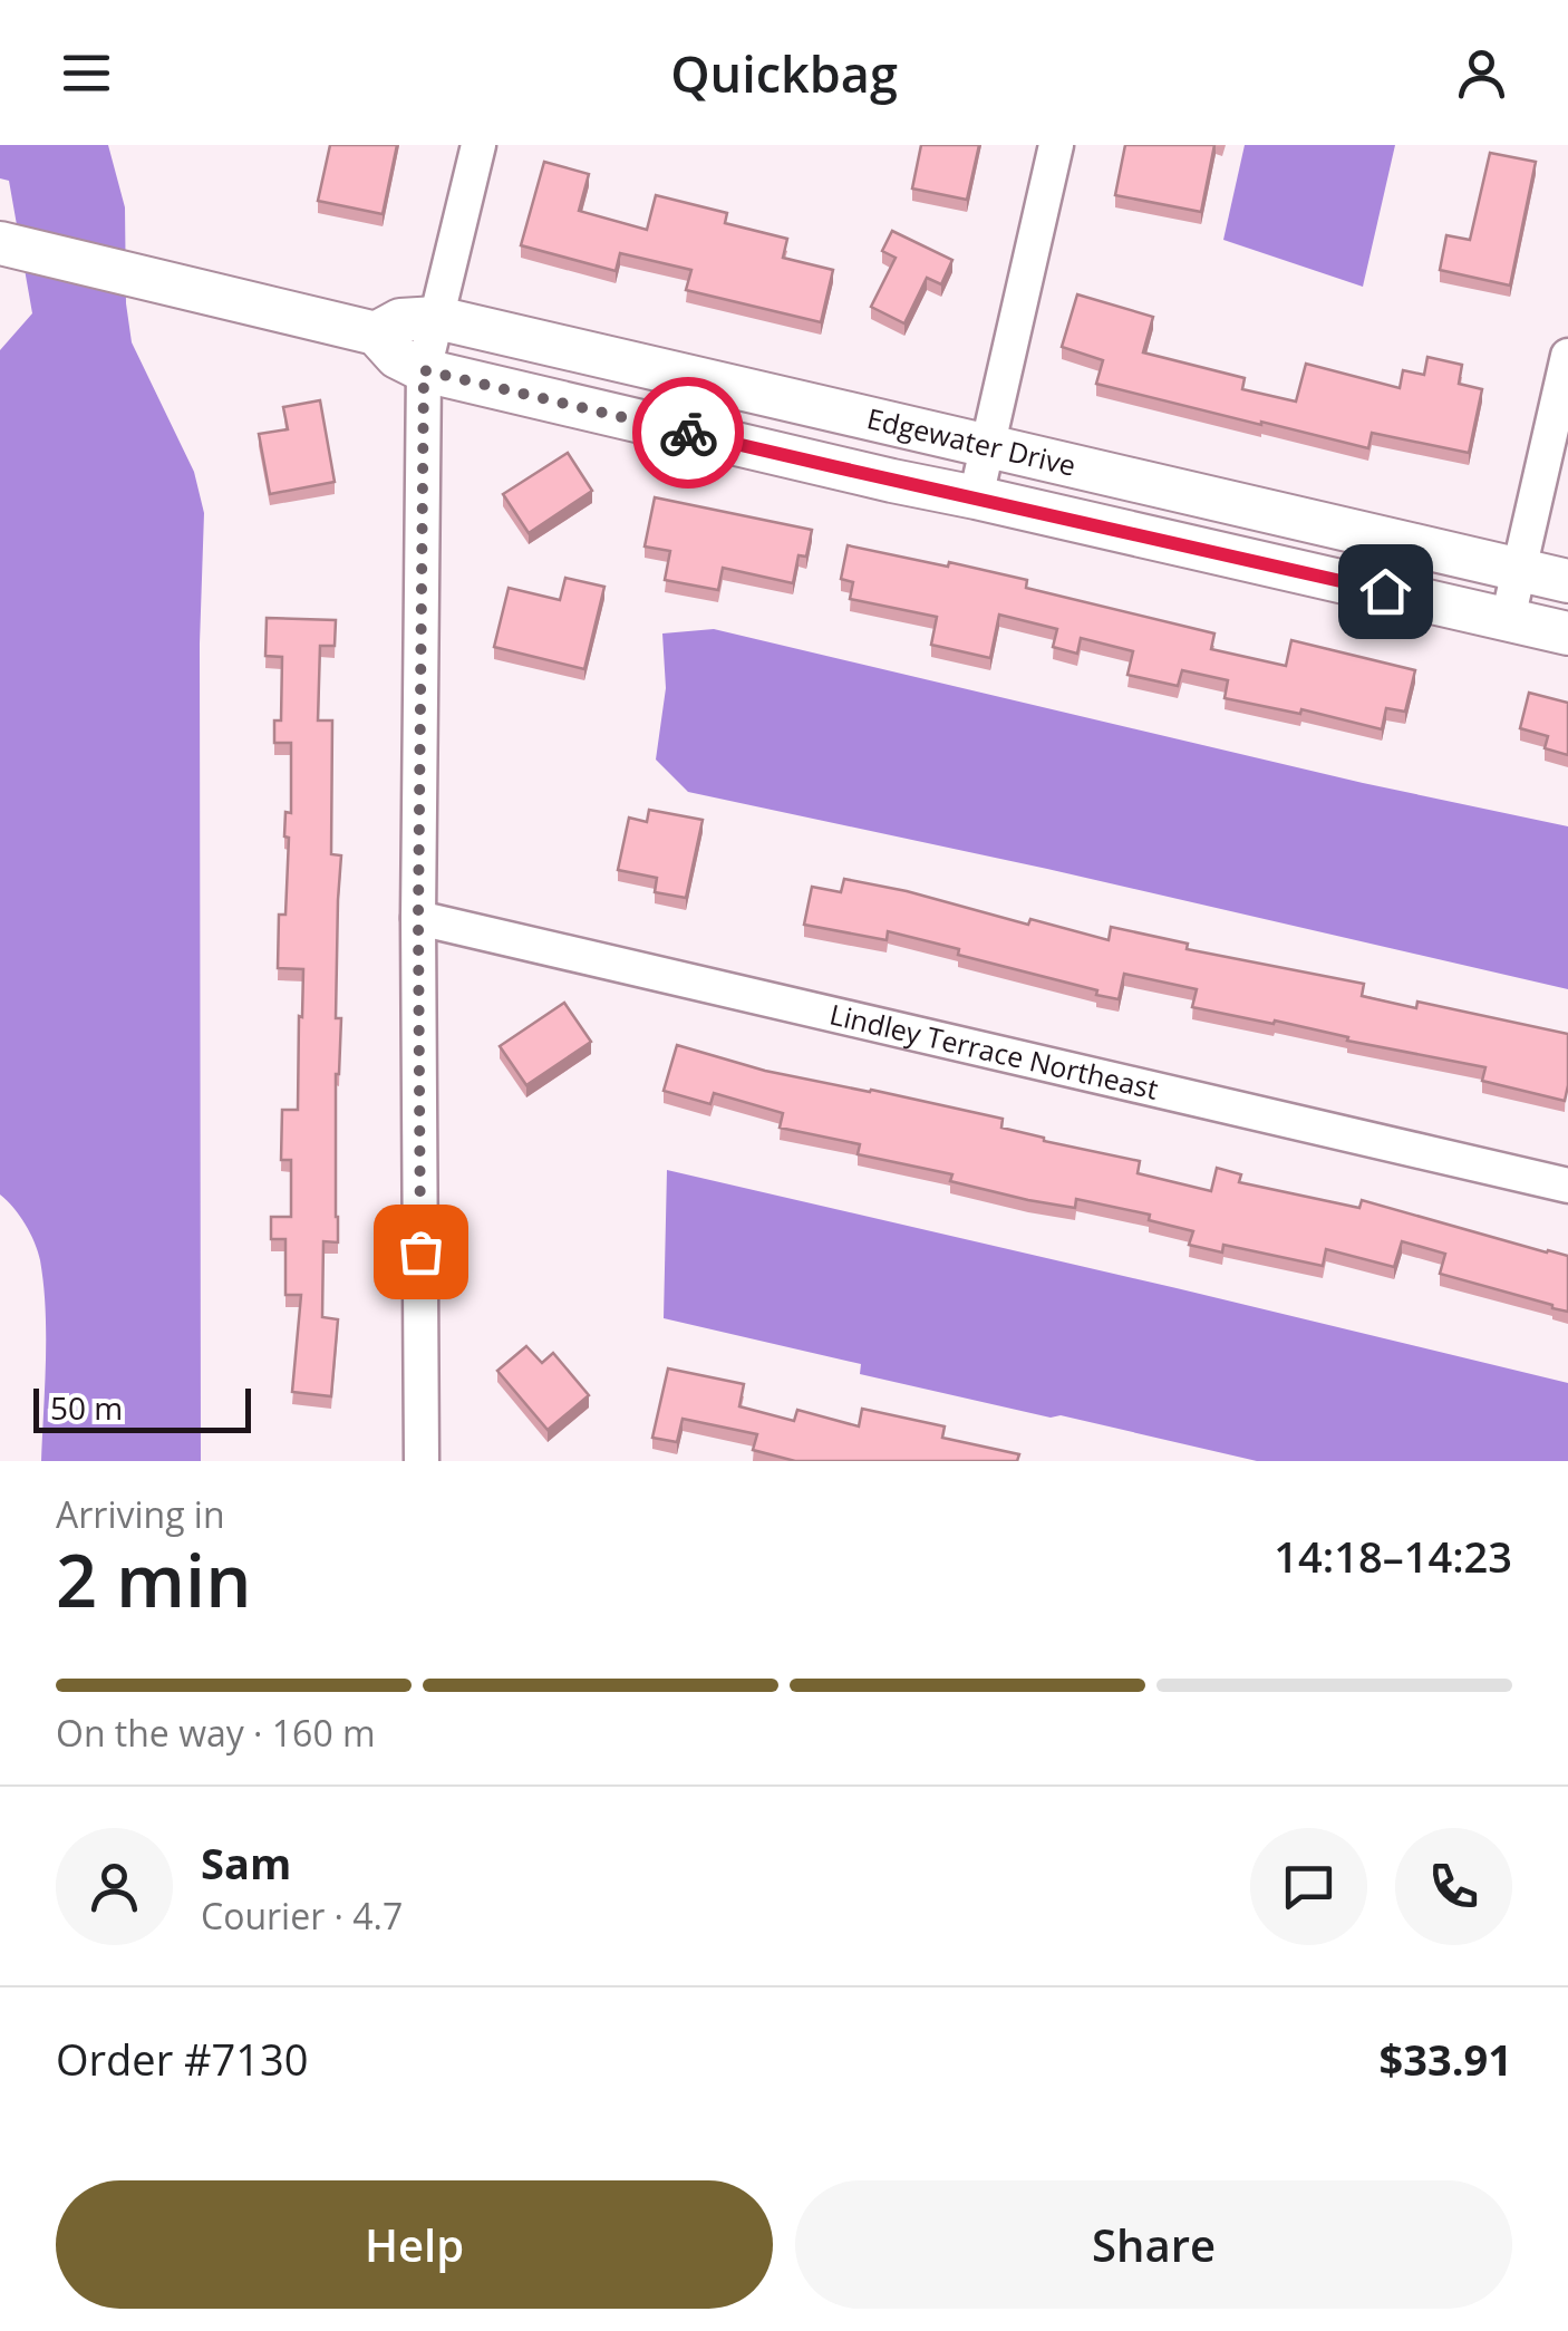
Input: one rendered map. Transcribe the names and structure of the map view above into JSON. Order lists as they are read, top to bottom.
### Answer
{
  "streets": {
    "street": ["Edgewater Drive", "Lindley Terrace Northeast"]
  },
  "scale_bar": "50 m",
  "page": {
    "header": "Quickbag",
    "scale": "50 m",
    "heading": ["2 min", "Arriving in", "14:18–14:23"],
    "panel": [
      "Sam",
      "Courier · 4.7",
      "Order #7130",
      "$33.91"
    ],
    "bar": "On the way · 160 m",
    "buttons": ["Help", "Share"]
  }
}
